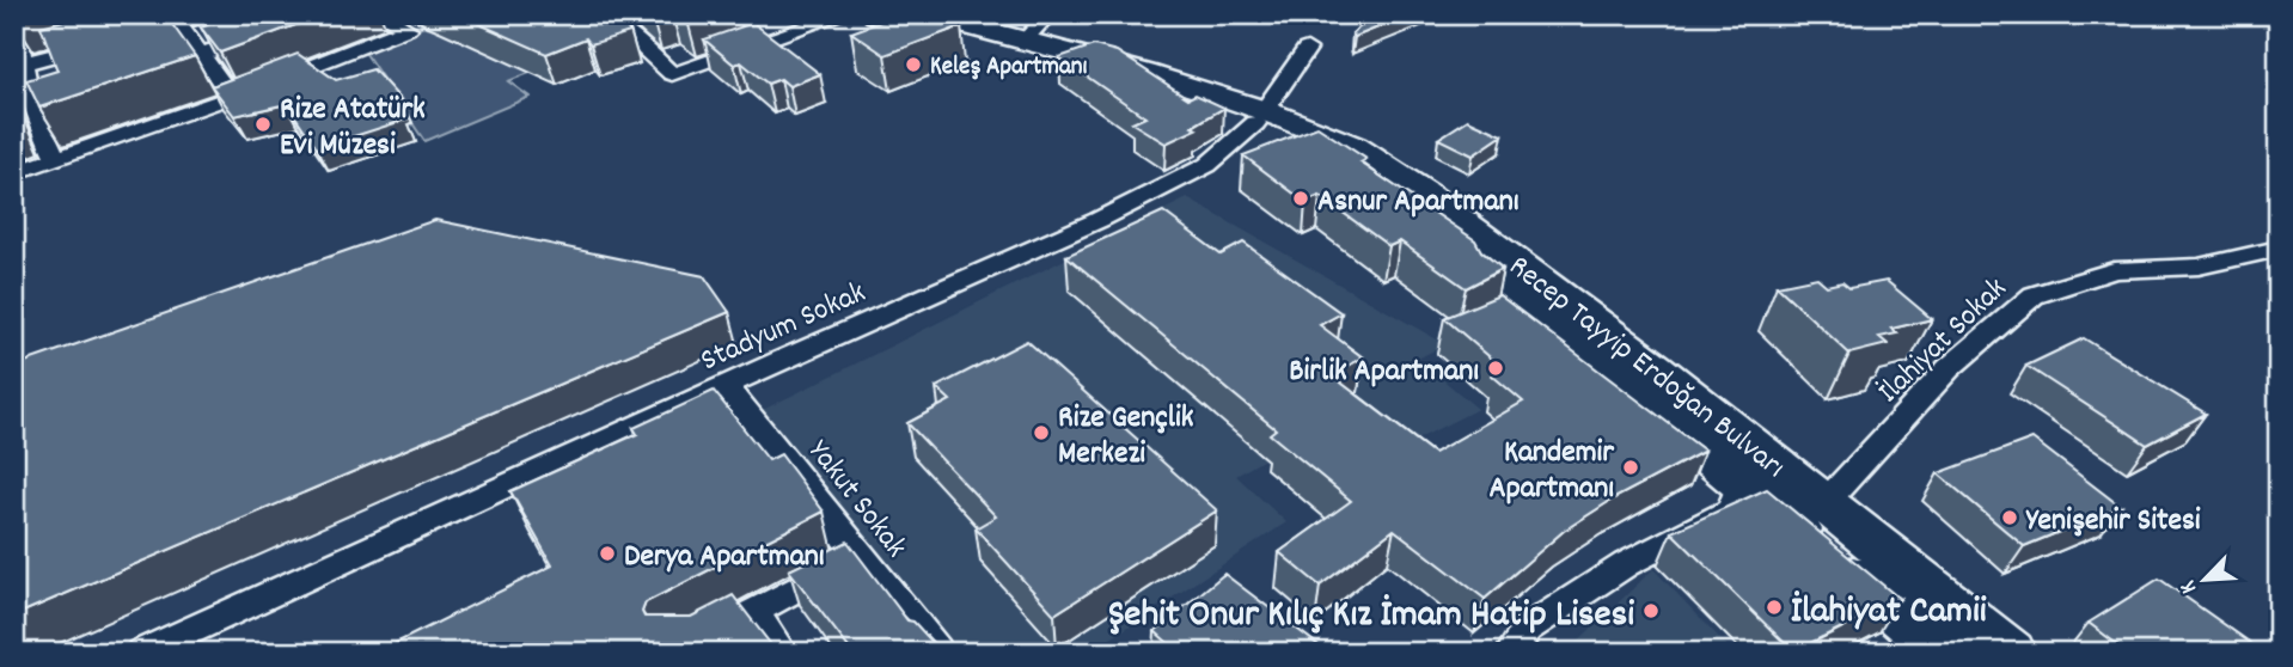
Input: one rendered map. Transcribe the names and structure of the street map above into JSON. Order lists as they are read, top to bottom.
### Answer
{
  "streets": {
    "main road": ["Recep Tayyip Erdoğan Bulvarı"],
    "street": ["Stadyum Sokak", "İlahiyat Sokak", "Yakut Sokak"]
  },
  "crossings": [
    ["Stadyum Sokak", "Recep Tayyip Erdoğan Bulvarı"],
    ["Stadyum Sokak", "Yakut Sokak"],
    ["İlahiyat Sokak", "Recep Tayyip Erdoğan Bulvarı"]
  ],
  "places": [
    "Keleş Apartmanı",
    "Rize Atatürk Evi Müzesi",
    "Asnur Apartmanı",
    "Birlik Apartmanı",
    "Rize Gençlik Merkezi",
    "Kandemir Apartmanı",
    "Yenişehir Sitesi",
    "Derya Apartmanı",
    "İlahiyat Camii",
    "Şehit Onur Kılıç Kız İmam Hatip Lisesi"
  ],
  "north": "bottom left"
}
